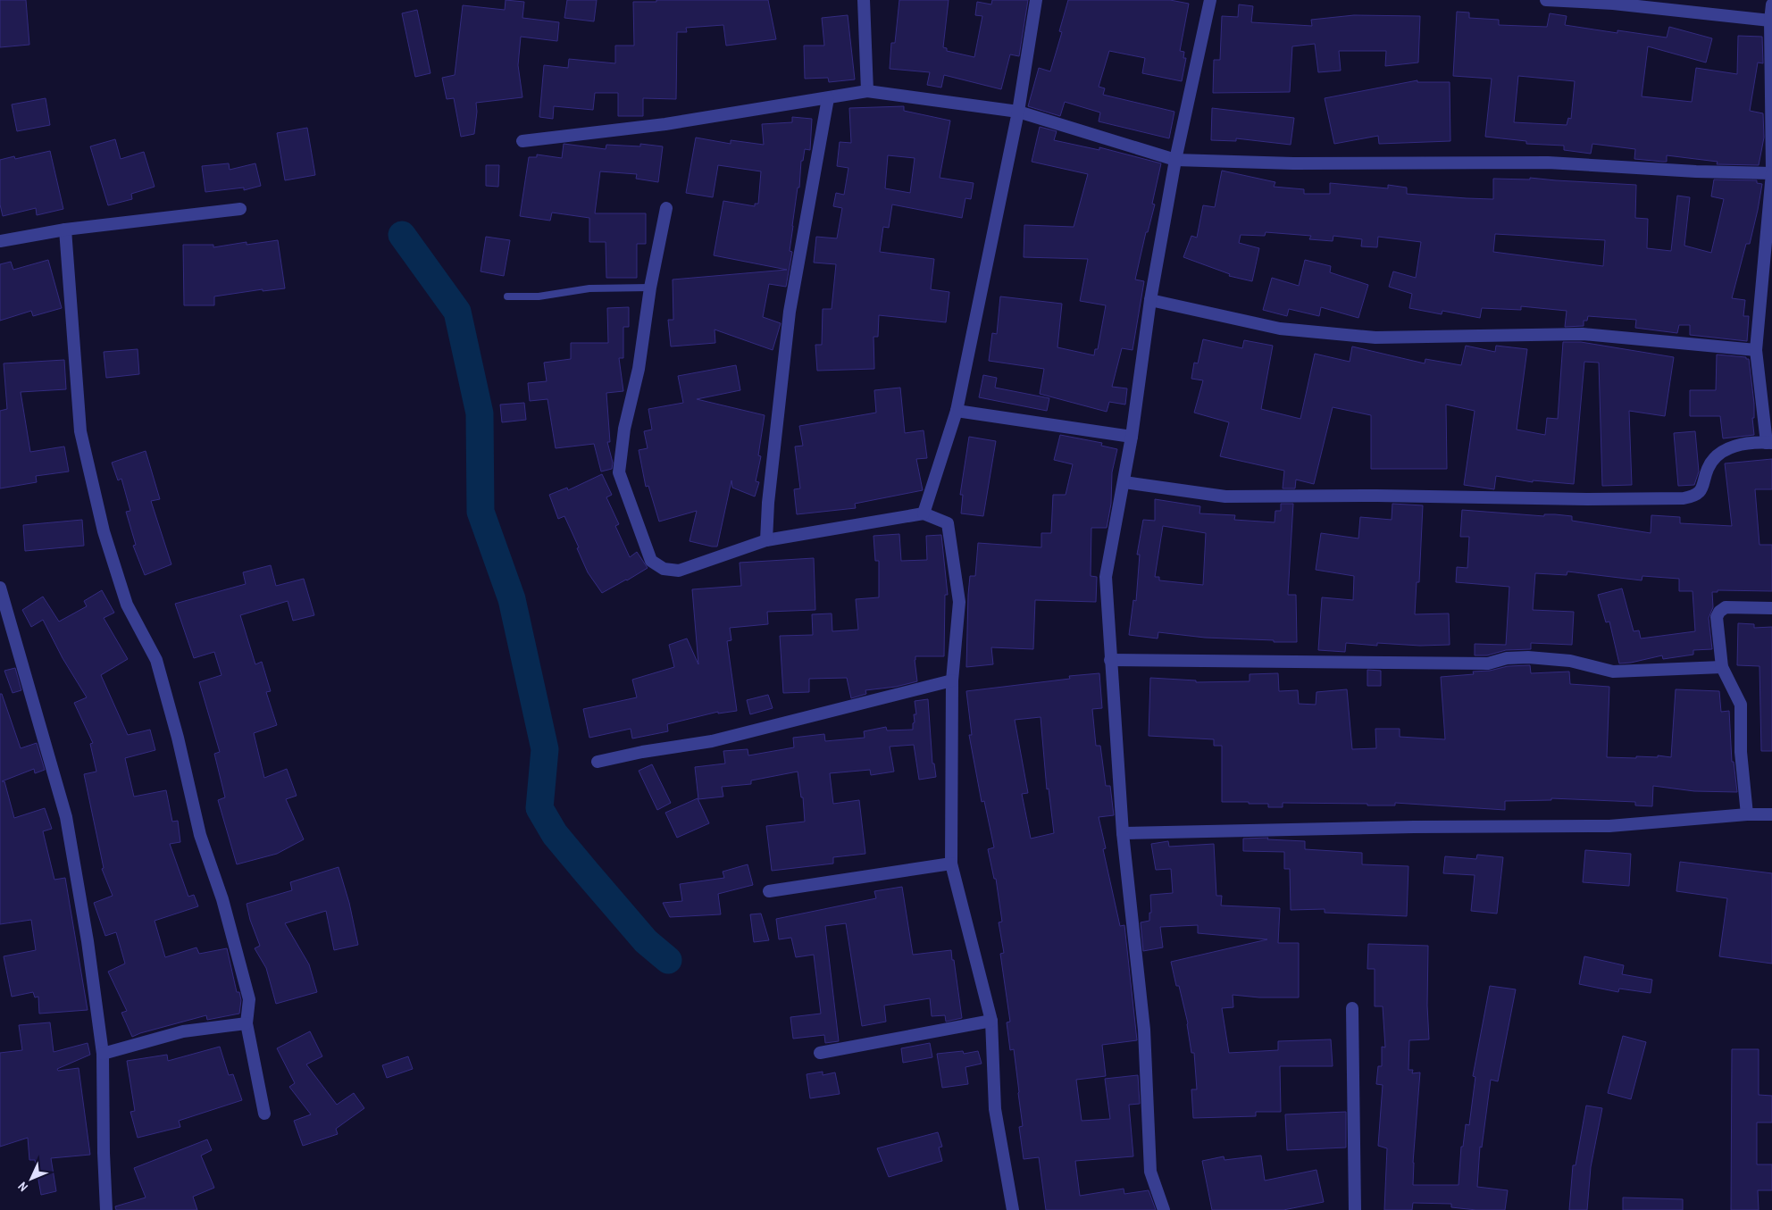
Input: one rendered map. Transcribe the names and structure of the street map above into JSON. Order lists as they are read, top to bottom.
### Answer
{
  "north": "bottom left"
}
